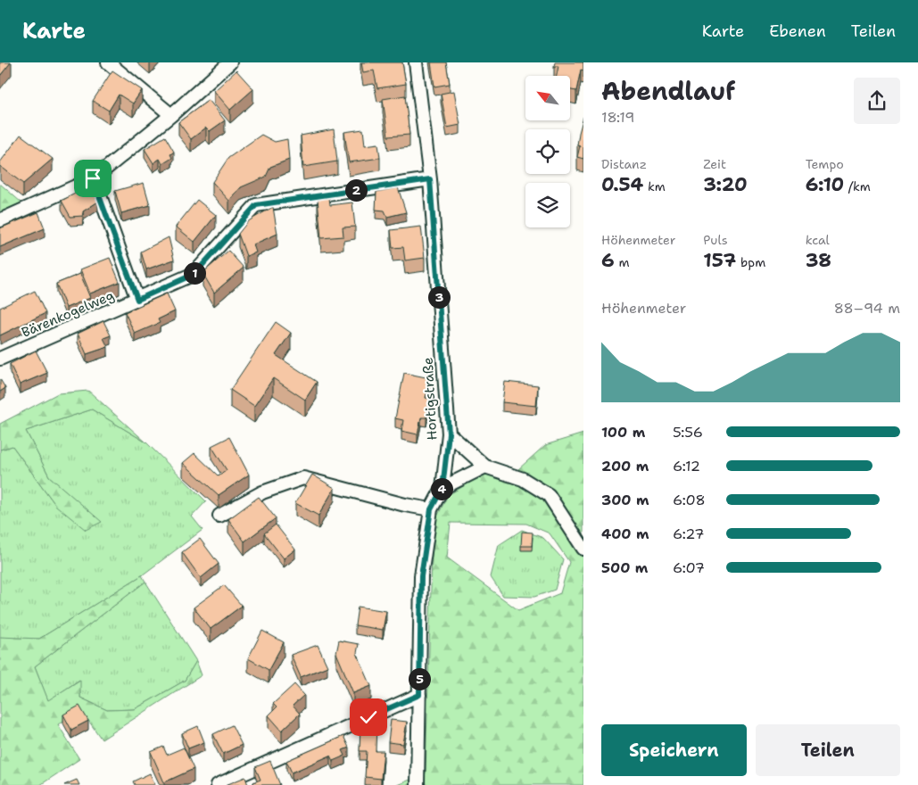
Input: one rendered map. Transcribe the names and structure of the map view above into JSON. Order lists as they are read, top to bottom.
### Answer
{
  "streets": {
    "street": ["Bärenkogelweg", "Hortigstraße"]
  },
  "crossings": [
    ["Bärenkogelweg", "Hortigstraße"]
  ],
  "north": "top left",
  "page": {
    "header": "Karte",
    "nav": ["Karte", "Ebenen", "Teilen"],
    "heading": ["Abendlauf", "18:19"],
    "stats": [
      ["Distanz", "0.54 km"],
      ["Zeit", "3:20"],
      ["Tempo", "6:10 /km"],
      ["Höhenmeter", "6 m"],
      ["Puls", "157 bpm"],
      ["kcal", "38"]
    ],
    "pins": [
      "2",
      "1",
      "3",
      "4",
      "5"
    ],
    "chart": ["Höhenmeter", "88–94 m"],
    "list": [
      {
        "name": "100 m",
        "note": "5:56"
      },
      {
        "name": "200 m",
        "note": "6:12"
      },
      {
        "name": "300 m",
        "note": "6:08"
      },
      {
        "name": "400 m",
        "note": "6:27"
      },
      {
        "name": "500 m",
        "note": "6:07"
      }
    ],
    "buttons": ["Speichern", "Teilen"]
  }
}
